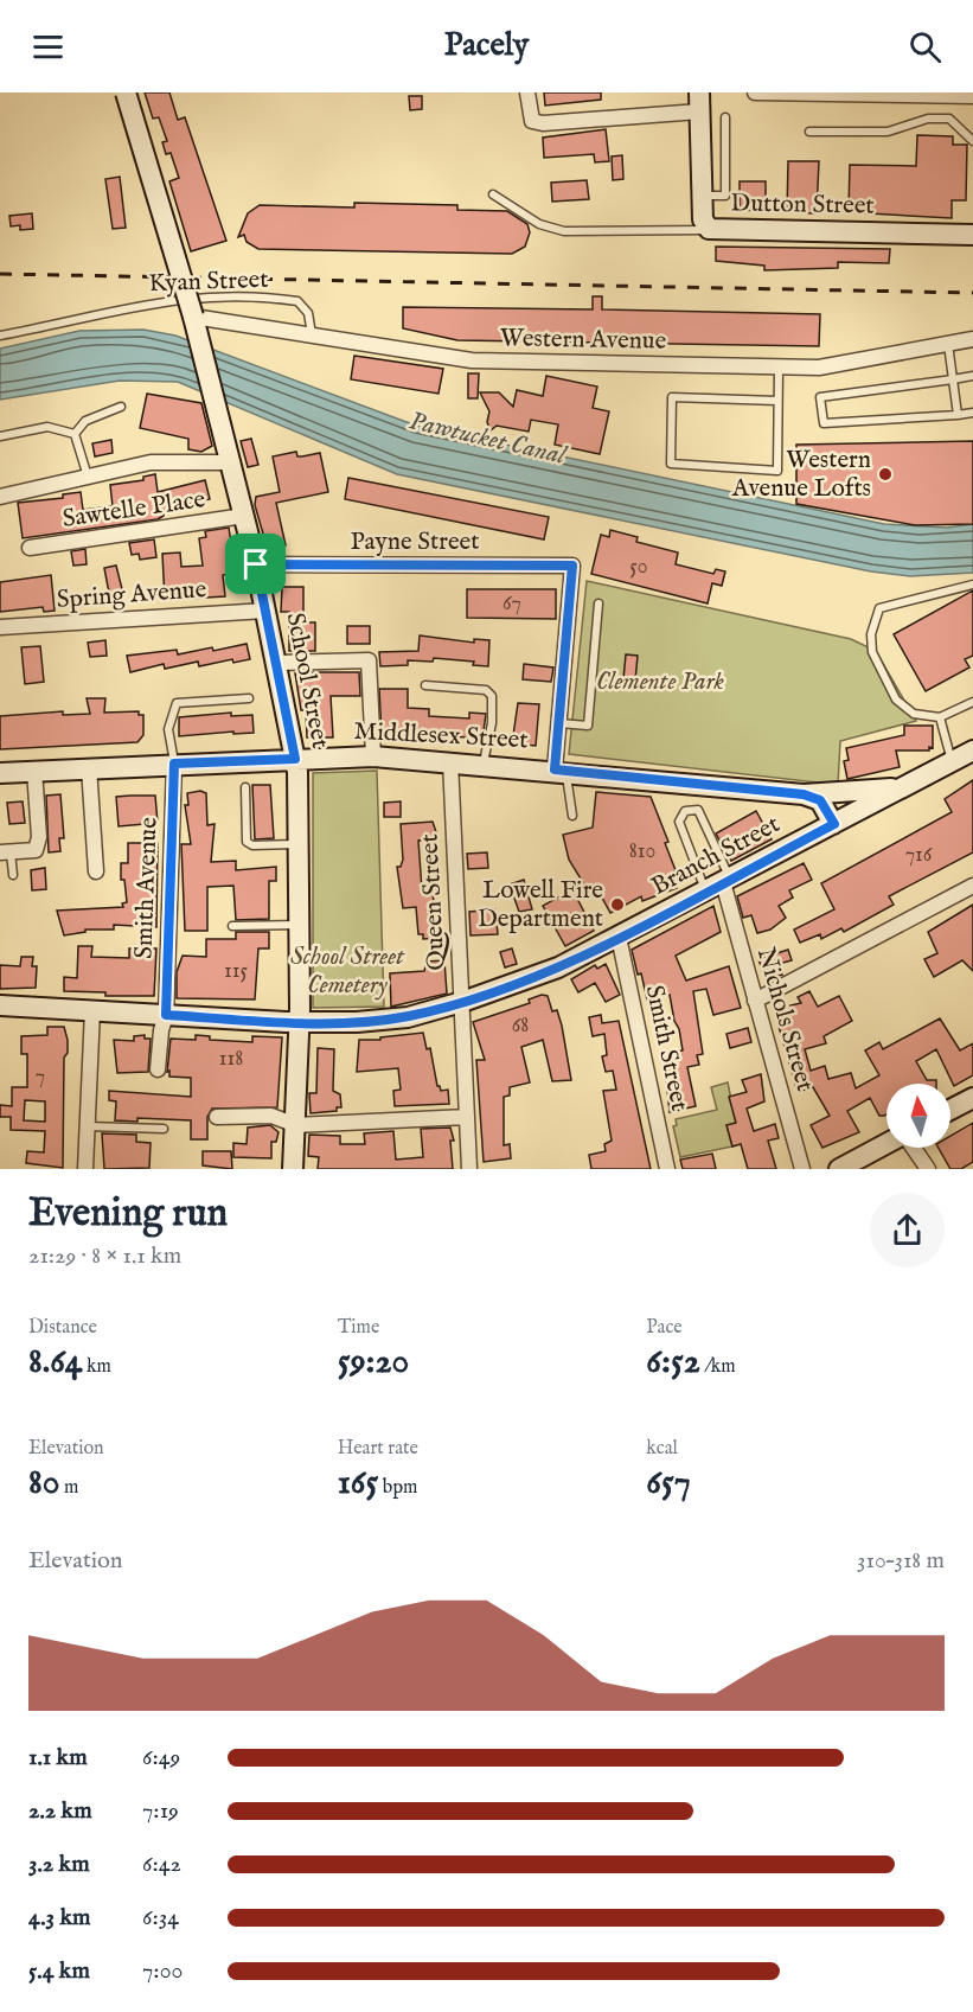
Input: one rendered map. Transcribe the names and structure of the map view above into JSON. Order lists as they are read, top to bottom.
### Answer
{
  "streets": {
    "main road": [
      "Dutton Street",
      "School Street",
      "Middlesex Street",
      "Branch Street"
    ],
    "street": [
      "Western Avenue",
      "Sawtelle Place",
      "Payne Street",
      "Spring Avenue",
      "Smith Avenue",
      "Queen Street",
      "Nichols Street",
      "Smith Street"
    ],
    "lane": ["Kyan Street"]
  },
  "crossings": [
    ["Kyan Street", "Western Avenue"],
    ["Western Avenue", "School Street"],
    ["Sawtelle Place", "School Street"],
    ["Payne Street", "School Street"],
    ["Spring Avenue", "School Street"],
    ["School Street", "Middlesex Street"],
    ["School Street", "Branch Street"],
    ["Middlesex Street", "Smith Avenue"],
    ["Middlesex Street", "Queen Street"],
    ["Branch Street", "Smith Avenue"],
    ["Branch Street", "Queen Street"],
    ["Branch Street", "Nichols Street"],
    ["Branch Street", "Smith Street"]
  ],
  "water": ["Pawtucket Canal"],
  "parks": ["Clemente Park", "School Street Cemetery"],
  "places": ["Western Avenue Lofts", "Lowell Fire Department"],
  "house_numbers": [
    "50",
    "67",
    "810",
    "716",
    "115",
    "68",
    "118",
    "7"
  ],
  "north": "top",
  "page": {
    "header": "Pacely",
    "heading": ["Evening run", "21:29 · 8 × 1.1 km"],
    "stats": [
      ["Distance", "8.64 km"],
      ["Time", "59:20"],
      ["Pace", "6:52 /km"],
      ["Elevation", "80 m"],
      ["Heart rate", "165 bpm"],
      ["kcal", "657"]
    ],
    "chart": ["Elevation", "310–318 m"],
    "list": [
      {
        "name": "1.1 km",
        "note": "6:49"
      },
      {
        "name": "2.2 km",
        "note": "7:19"
      },
      {
        "name": "3.2 km",
        "note": "6:42"
      },
      {
        "name": "4.3 km",
        "note": "6:34"
      },
      {
        "name": "5.4 km",
        "note": "7:00"
      }
    ]
  }
}
